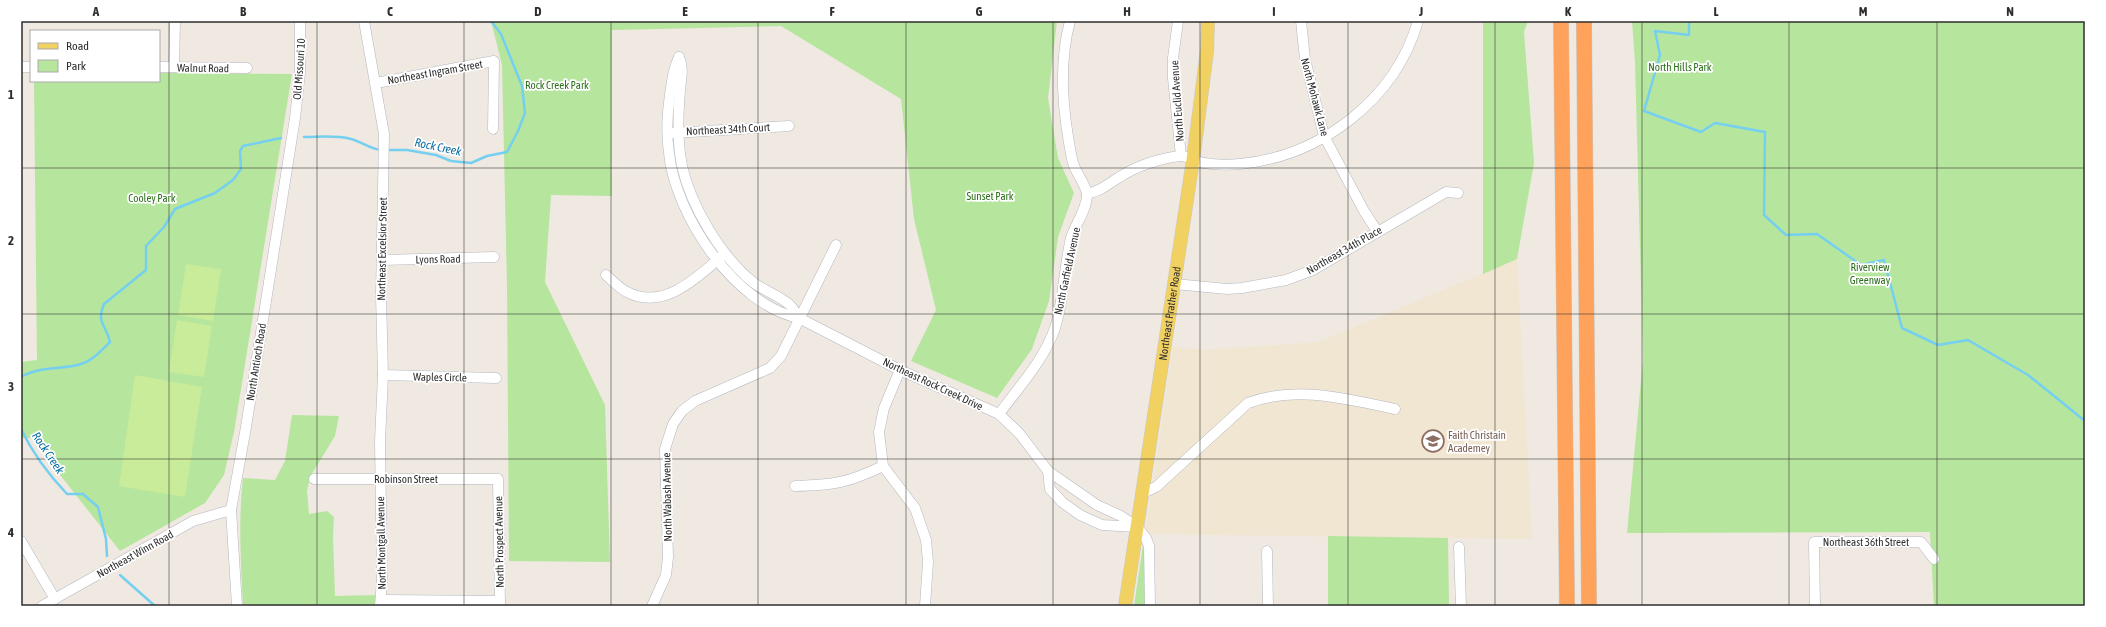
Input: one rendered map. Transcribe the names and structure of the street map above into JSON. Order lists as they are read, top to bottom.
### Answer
{
  "streets": {
    "main road": ["Northeast Prather Road"],
    "street": [
      "Walnut Road",
      "Old Missouri 10",
      "Northeast Ingram Street",
      "North Mohawk Lane",
      "North Euclid Avenue",
      "Northeast 34th Court",
      "Northeast Excelsior Street",
      "Northeast 34th Place",
      "Lyons Road",
      "North Garfield Avenue",
      "North Antioch Road",
      "Waples Circle",
      "Northeast Rock Creek Drive",
      "Robinson Street",
      "North Wabash Avenue",
      "North Prospect Avenue",
      "Northeast 36th Street",
      "North Montgall Avenue",
      "Northeast Winn Road"
    ]
  },
  "crossings": [
    ["Old Missouri 10", "North Antioch Road"],
    ["Northeast Ingram Street", "Northeast Excelsior Street"],
    ["North Mohawk Lane", "Northeast 34th Place"],
    ["North Euclid Avenue", "Northeast Prather Road"],
    ["Northeast 34th Court", "Northeast Rock Creek Drive"],
    ["Northeast Excelsior Street", "Lyons Road"],
    ["Northeast Excelsior Street", "Waples Circle"],
    ["Northeast Excelsior Street", "Robinson Street"],
    ["Northeast Excelsior Street", "North Montgall Avenue"],
    ["Northeast 34th Place", "Northeast Prather Road"],
    ["North Garfield Avenue", "Northeast Rock Creek Drive"],
    ["Northeast Prather Road", "Northeast Rock Creek Drive"],
    ["North Antioch Road", "Northeast Winn Road"],
    ["Northeast Rock Creek Drive", "North Wabash Avenue"],
    ["Robinson Street", "North Prospect Avenue"],
    ["Robinson Street", "North Montgall Avenue"]
  ],
  "water": ["Rock Creek"],
  "parks": [
    "North Hills Park",
    "Rock Creek Park",
    "Sunset Park",
    "Cooley Park",
    "Riverview Greenway"
  ],
  "places": {
    "school or university": ["Faith Christain Academey"]
  },
  "legend": ["Road", "Park"],
  "grid": {
    "columns": [
      "A",
      "B",
      "C",
      "D",
      "E",
      "F",
      "G",
      "H",
      "I",
      "J",
      "K",
      "L",
      "M",
      "N"
    ],
    "rows": [
      "1",
      "2",
      "3",
      "4"
    ]
  }
}
